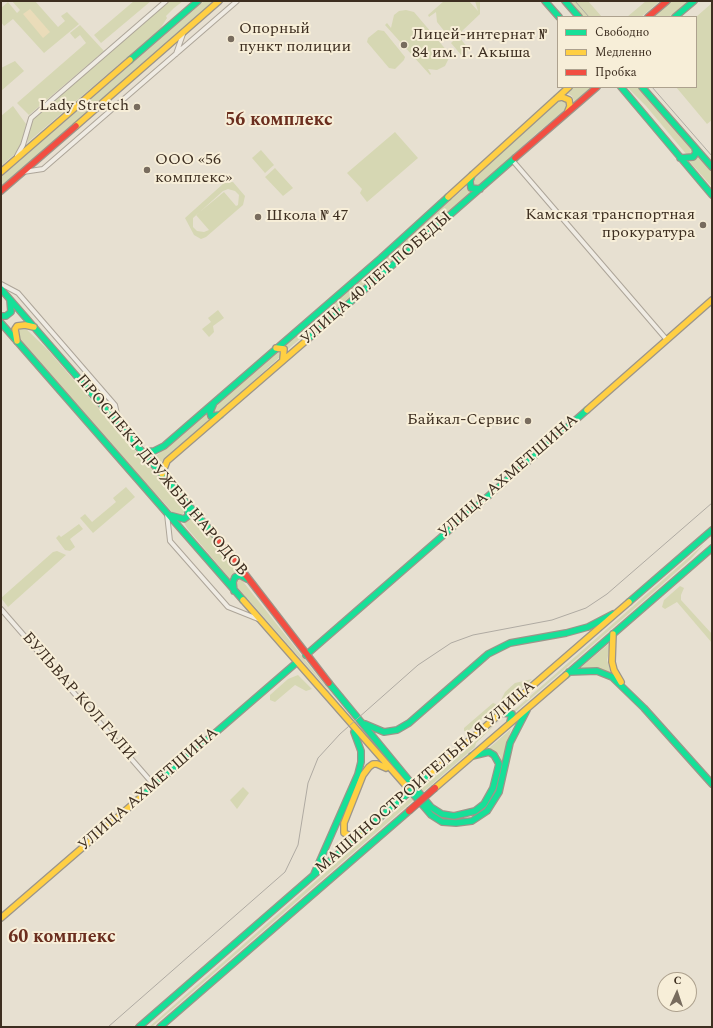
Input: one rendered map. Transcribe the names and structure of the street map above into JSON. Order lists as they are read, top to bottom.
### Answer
{
  "streets": {
    "main road": [
      "УЛИЦА 40 ЛЕТ ПОБЕДЫ",
      "ПРОСПЕКТ ДРУЖБЫ НАРОДОВ",
      "УЛИЦА АХМЕТШИНА",
      "МАШИНОСТРОИТЕЛЬНАЯ УЛИЦА"
    ],
    "street": ["БУЛЬВАР КОЛ ГАЛИ"]
  },
  "crossings": [
    ["УЛИЦА 40 ЛЕТ ПОБЕДЫ", "ПРОСПЕКТ ДРУЖБЫ НАРОДОВ"],
    ["ПРОСПЕКТ ДРУЖБЫ НАРОДОВ", "УЛИЦА АХМЕТШИНА"],
    ["ПРОСПЕКТ ДРУЖБЫ НАРОДОВ", "МАШИНОСТРОИТЕЛЬНАЯ УЛИЦА"],
    ["УЛИЦА АХМЕТШИНА", "БУЛЬВАР КОЛ ГАЛИ"]
  ],
  "districts": ["56 комплекс", "60 комплекс"],
  "places": [
    "Опорный пункт полиции",
    "Лицей-интернат № 84 им. Г. Акыша",
    "Lady Stretch",
    "ООО «56 комплекс»",
    "Школа № 47",
    "Камская транспортная прокуратура",
    "Байкал-Сервис"
  ],
  "legend": ["Свободно", "Медленно", "Пробка"],
  "north": "top"
}
